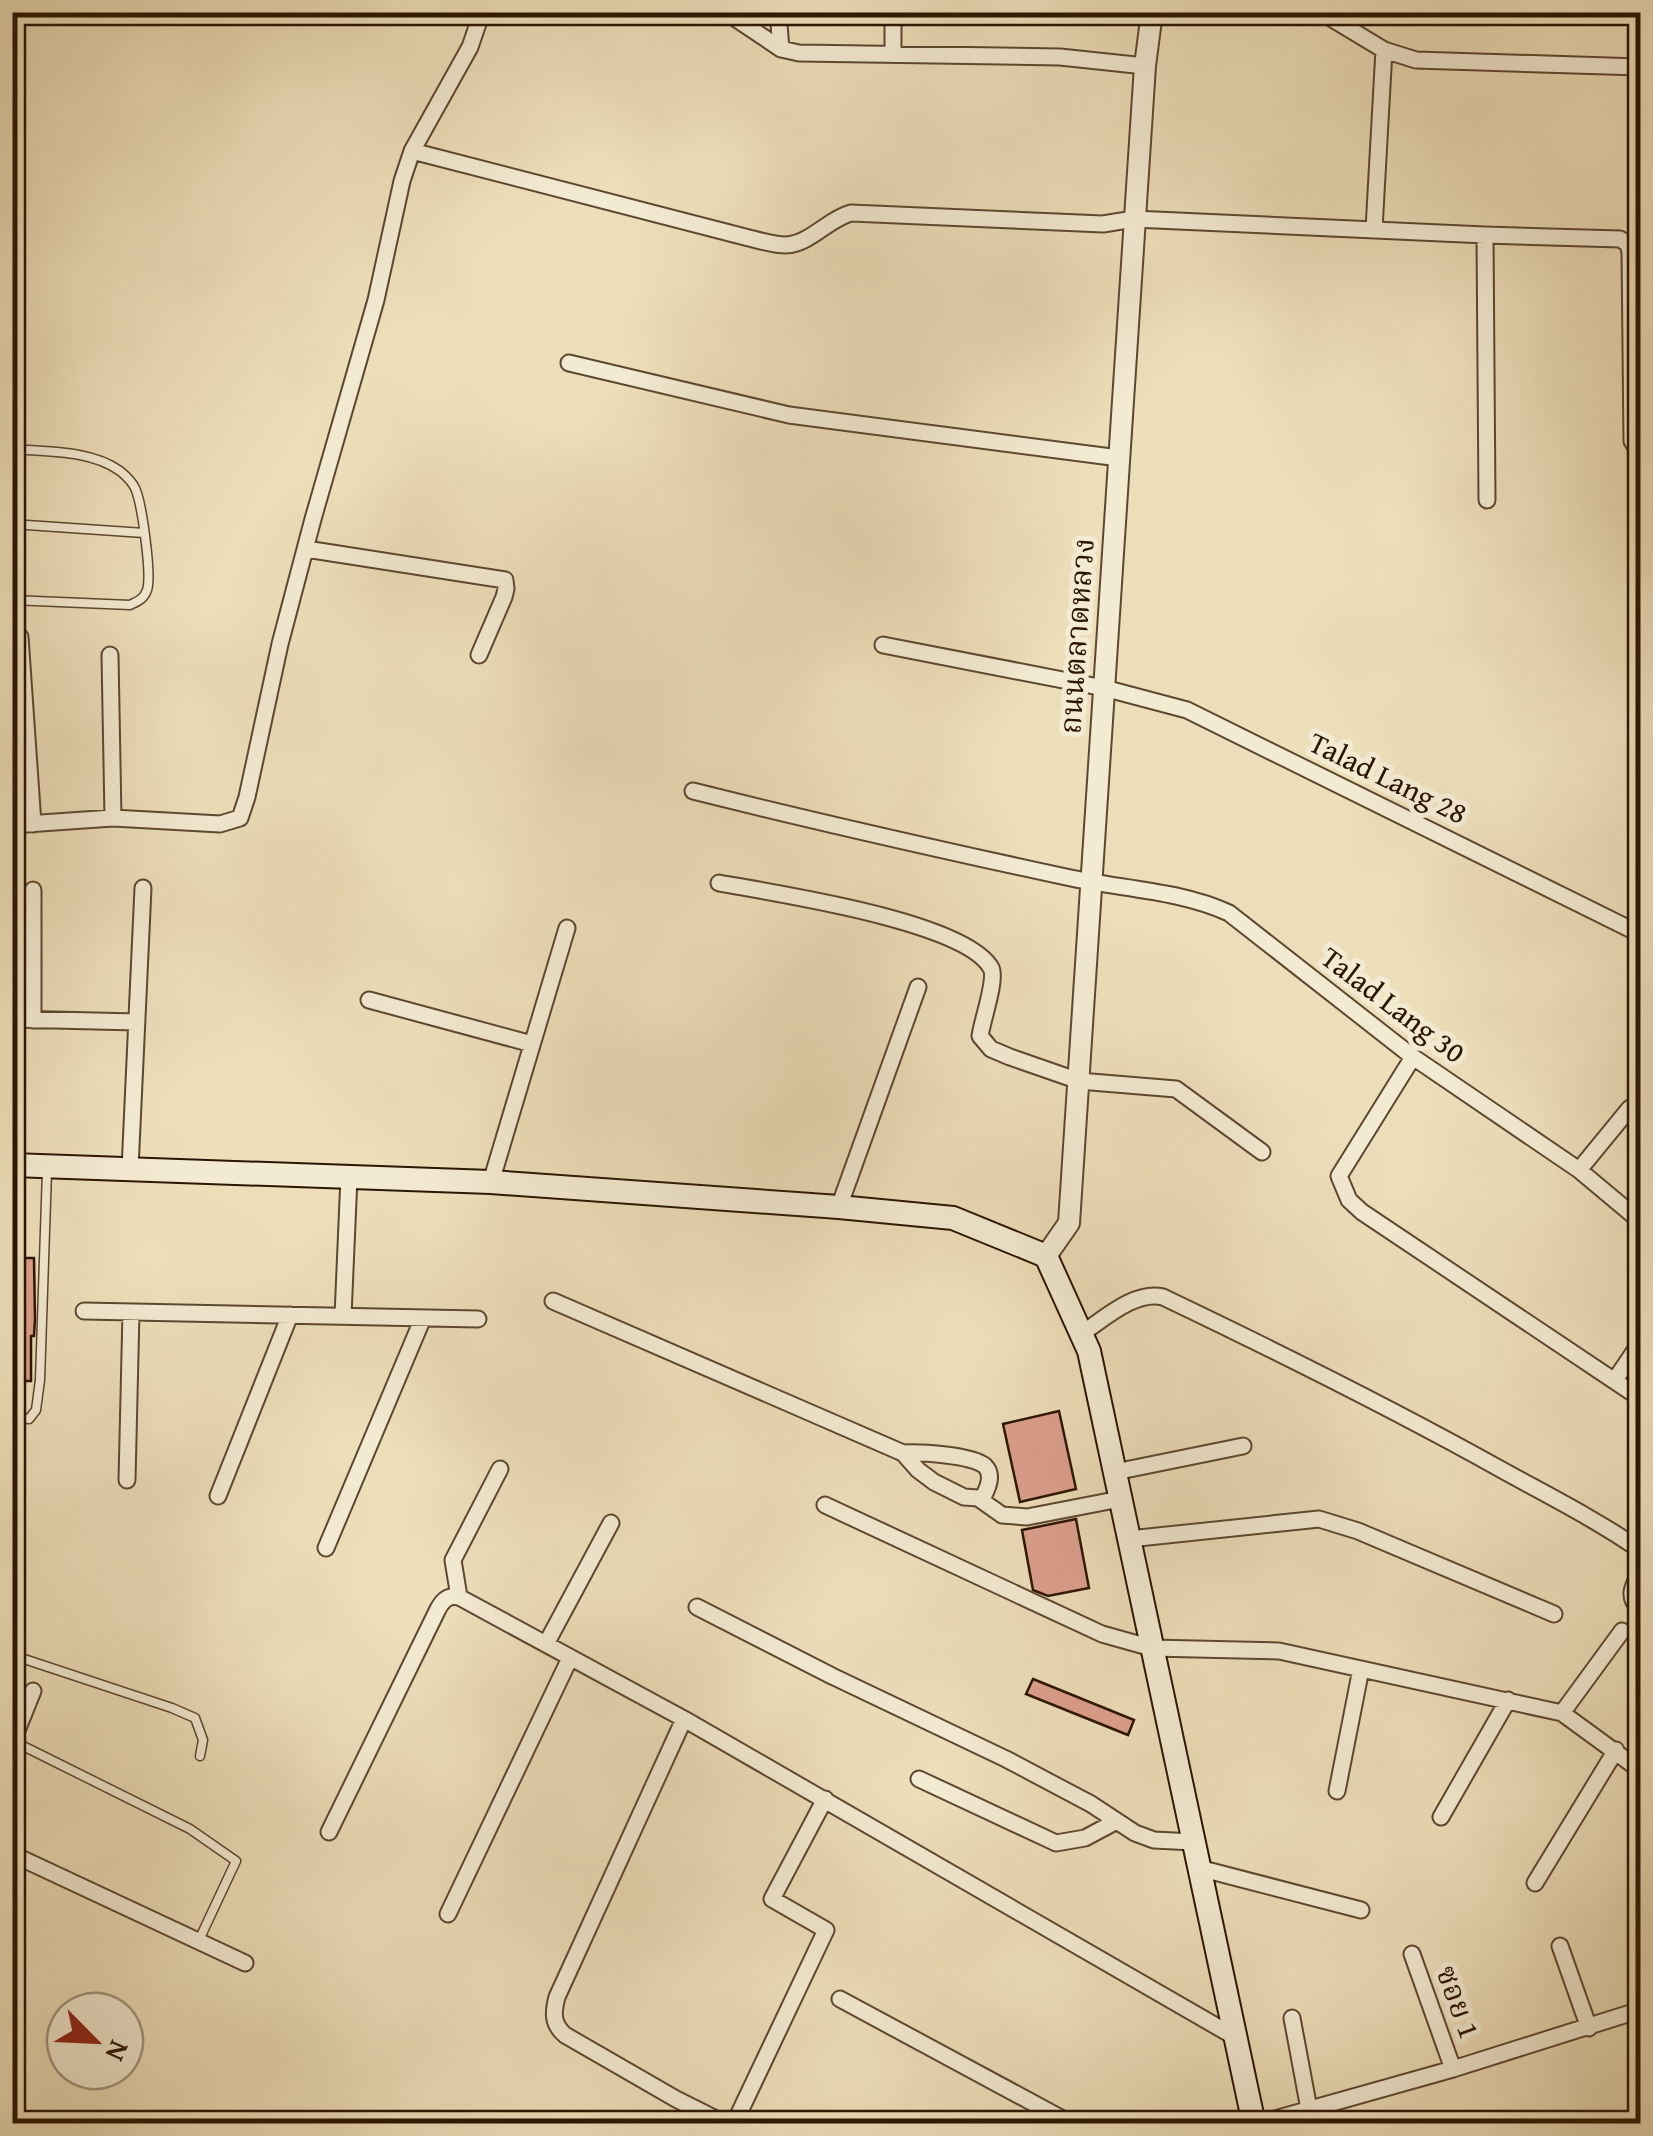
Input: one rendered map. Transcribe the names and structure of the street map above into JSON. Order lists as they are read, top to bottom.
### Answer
{
  "streets": {
    "street": [
      "ถนนตลาดหลวง",
      "Talad Lang 28",
      "Talad Lang 30",
      "ซอย 1"
    ]
  },
  "crossings": [
    ["ถนนตลาดหลวง", "Talad Lang 28"],
    ["ถนนตลาดหลวง", "Talad Lang 30"]
  ],
  "north": "bottom right"
}
